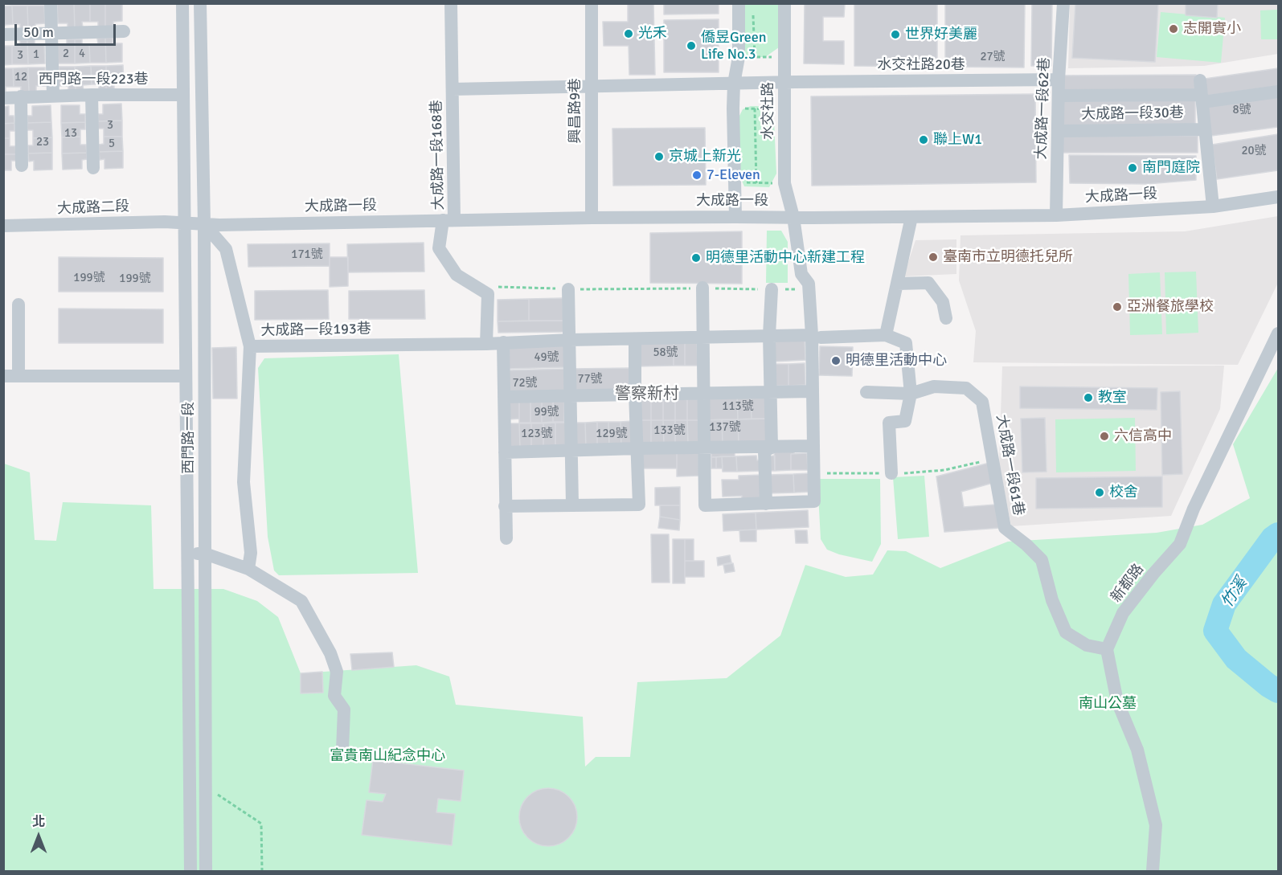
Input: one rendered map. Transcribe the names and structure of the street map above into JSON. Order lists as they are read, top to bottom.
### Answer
{
  "streets": {
    "street": [
      "水交社路20巷",
      "西門路一段223巷",
      "大成路一段62巷",
      "興昌路9巷",
      "水交社路",
      "大成路一段30巷",
      "大成路一段168巷",
      "大成路一段",
      "大成路二段",
      "大成路一段193巷",
      "西門路一段",
      "大成路一段61巷",
      "新都路"
    ]
  },
  "crossings": [
    ["水交社路20巷", "大成路一段62巷"],
    ["水交社路20巷", "興昌路9巷"],
    ["水交社路20巷", "水交社路"],
    ["水交社路20巷", "大成路一段168巷"],
    ["西門路一段223巷", "西門路一段"],
    ["大成路一段62巷", "大成路一段"],
    ["興昌路9巷", "大成路一段"],
    ["水交社路", "大成路一段"],
    ["大成路一段30巷", "大成路一段"],
    ["大成路一段168巷", "大成路一段"],
    ["大成路一段", "大成路二段"],
    ["大成路一段", "大成路一段193巷"],
    ["大成路一段", "西門路一段"],
    ["大成路二段", "西門路一段"],
    ["大成路一段193巷", "西門路一段"],
    ["大成路一段61巷", "新都路"]
  ],
  "districts": ["警察新村"],
  "water": ["竹溪"],
  "parks": ["南山公墓", "富貴南山紀念中心"],
  "places": [
    "志開實小",
    "光禾",
    "世界好美麗",
    "僑昱Green Life No.3",
    "聯上W1",
    "京城上新光",
    "南門庭院",
    "7-Eleven",
    "臺南市立明德托兒所",
    "明德里活動中心新建工程",
    "亞洲餐旅學校",
    "明德里活動中心",
    "教室",
    "六信高中",
    "校舍"
  ],
  "house_numbers": [
    "2",
    "4",
    "1",
    "3",
    "27號",
    "12",
    "8號",
    "3",
    "13",
    "23",
    "5",
    "20號",
    "171號",
    "199號",
    "199號",
    "58號",
    "49號",
    "77號",
    "72號",
    "113號",
    "99號",
    "137號",
    "133號",
    "123號",
    "129號"
  ],
  "scale_bar": "50 m",
  "north": "top"
}
